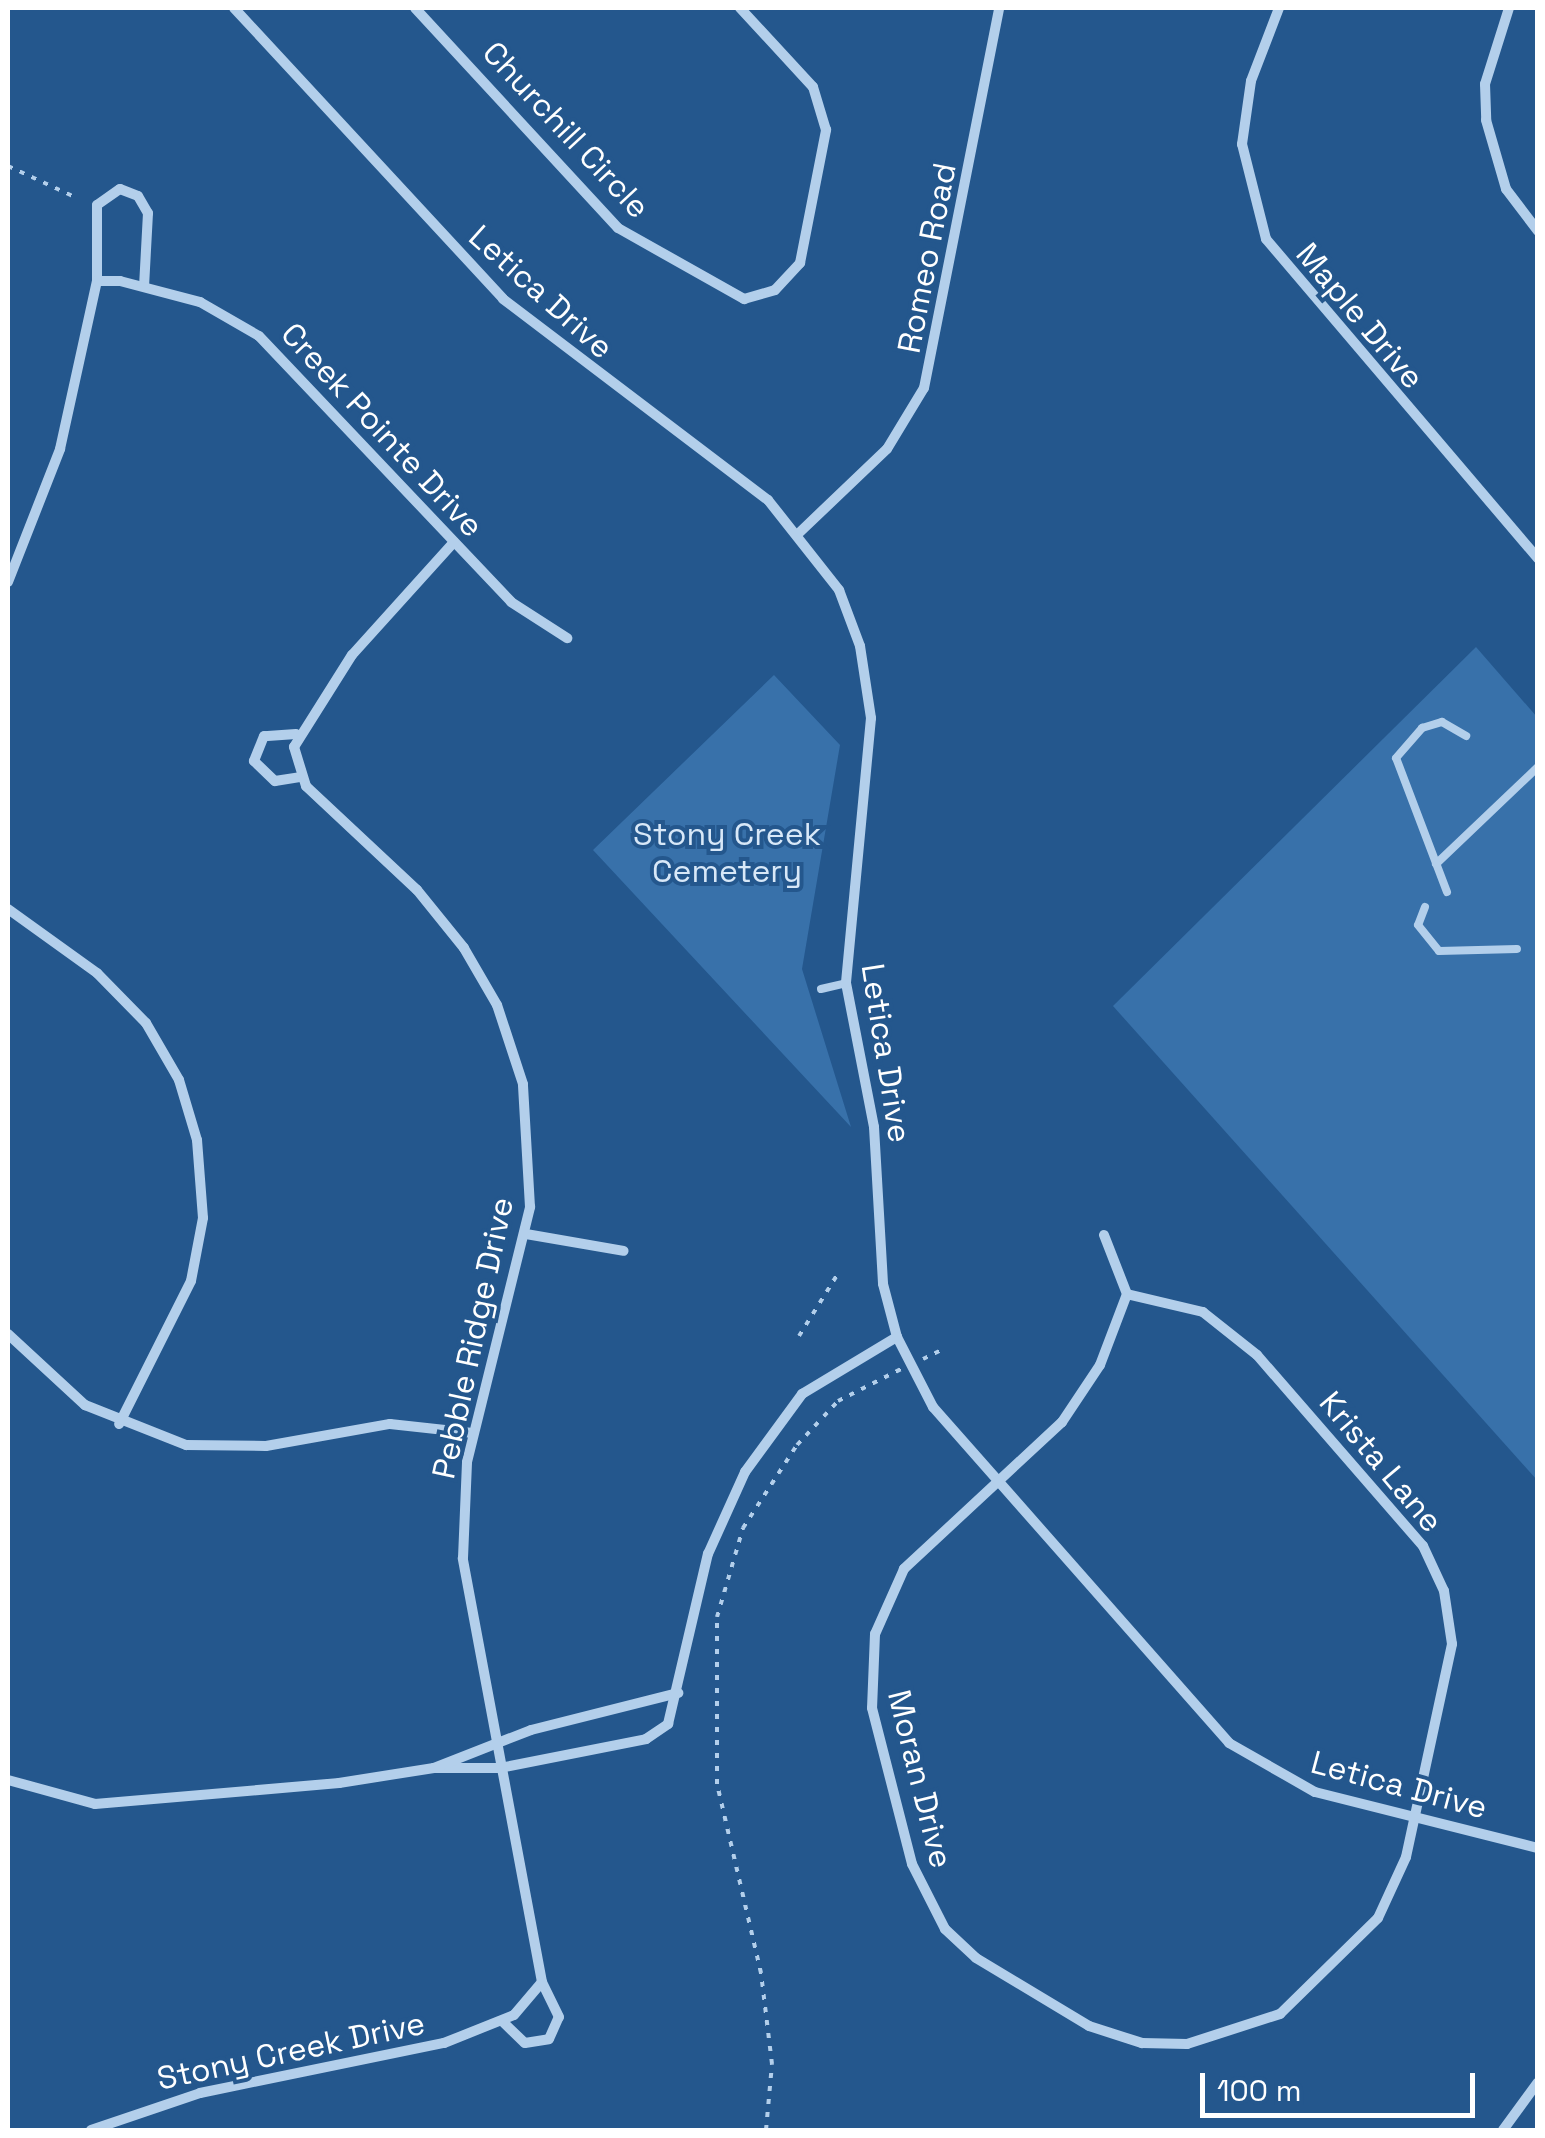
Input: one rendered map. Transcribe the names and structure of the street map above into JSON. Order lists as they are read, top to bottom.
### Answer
{
  "streets": {
    "street": [
      "Churchill Circle",
      "Romeo Road",
      "Letica Drive",
      "Maple Drive",
      "Creek Pointe Drive",
      "Pebble Ridge Drive",
      "Krista Lane",
      "Moran Drive",
      "Stony Creek Drive"
    ]
  },
  "crossings": [
    ["Romeo Road", "Letica Drive"],
    ["Letica Drive", "Krista Lane"],
    ["Letica Drive", "Moran Drive"],
    ["Creek Pointe Drive", "Pebble Ridge Drive"],
    ["Pebble Ridge Drive", "Stony Creek Drive"],
    ["Krista Lane", "Moran Drive"]
  ],
  "parks": ["Stony Creek Cemetery"],
  "scale_bar": "100 m"
}
